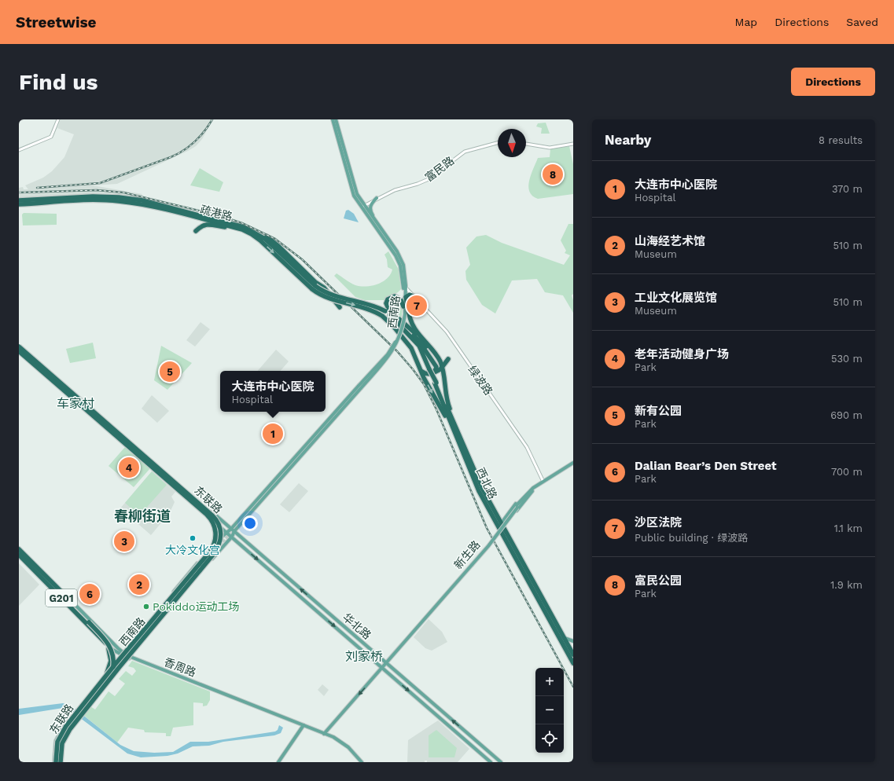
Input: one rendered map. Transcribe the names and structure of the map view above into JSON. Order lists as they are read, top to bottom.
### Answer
{
  "streets": {
    "highway": [
      "疏港路",
      "西北路",
      "东联路",
      "G201",
      "香周路"
    ],
    "main road": ["西南路", "新生路", "华北路"],
    "street": ["富民路", "绿波路"]
  },
  "crossings": [
    ["富民路", "西南路"],
    ["疏港路", "西北路"],
    ["西南路", "绿波路"],
    ["西南路", "东联路"],
    ["西南路", "华北路"],
    ["西南路", "香周路"],
    ["绿波路", "新生路"],
    ["东联路", "华北路"],
    ["东联路", "香周路"],
    ["新生路", "华北路"],
    ["新生路", "香周路"],
    ["G201", "香周路"]
  ],
  "districts": ["车家村", "春柳街道", "刘家桥"],
  "places": ["大冷文化宫", "Pokiddo运动工场"],
  "north": "bottom",
  "page": {
    "header": "Streetwise",
    "nav": ["Map", "Directions", "Saved"],
    "buttons": "Directions",
    "title": "Find us",
    "heading": ["Nearby", "8 results"],
    "list": [
      {
        "mark": "1",
        "name": "大连市中心医院",
        "note": "Hospital",
        "value": "370 m"
      },
      {
        "mark": "2",
        "name": "山海经艺术馆",
        "note": "Museum",
        "value": "510 m"
      },
      {
        "mark": "3",
        "name": "工业文化展览馆",
        "note": "Museum",
        "value": "510 m"
      },
      {
        "mark": "4",
        "name": "老年活动健身广场",
        "note": "Park",
        "value": "530 m"
      },
      {
        "mark": "5",
        "name": "新有公园",
        "note": "Park",
        "value": "690 m"
      },
      {
        "mark": "6",
        "name": "Dalian Bear’s Den Street",
        "note": "Park",
        "value": "700 m"
      },
      {
        "mark": "7",
        "name": "沙区法院",
        "note": "Public building · 绿波路",
        "value": "1.1 km"
      },
      {
        "mark": "8",
        "name": "富民公园",
        "note": "Park",
        "value": "1.9 km"
      }
    ],
    "pins": [
      "8",
      "7",
      "5",
      "1",
      "4",
      "3",
      "2",
      "6"
    ],
    "popup": ["大连市中心医院", "Hospital"],
    "map_buttons": ["+", "−"]
  }
}
